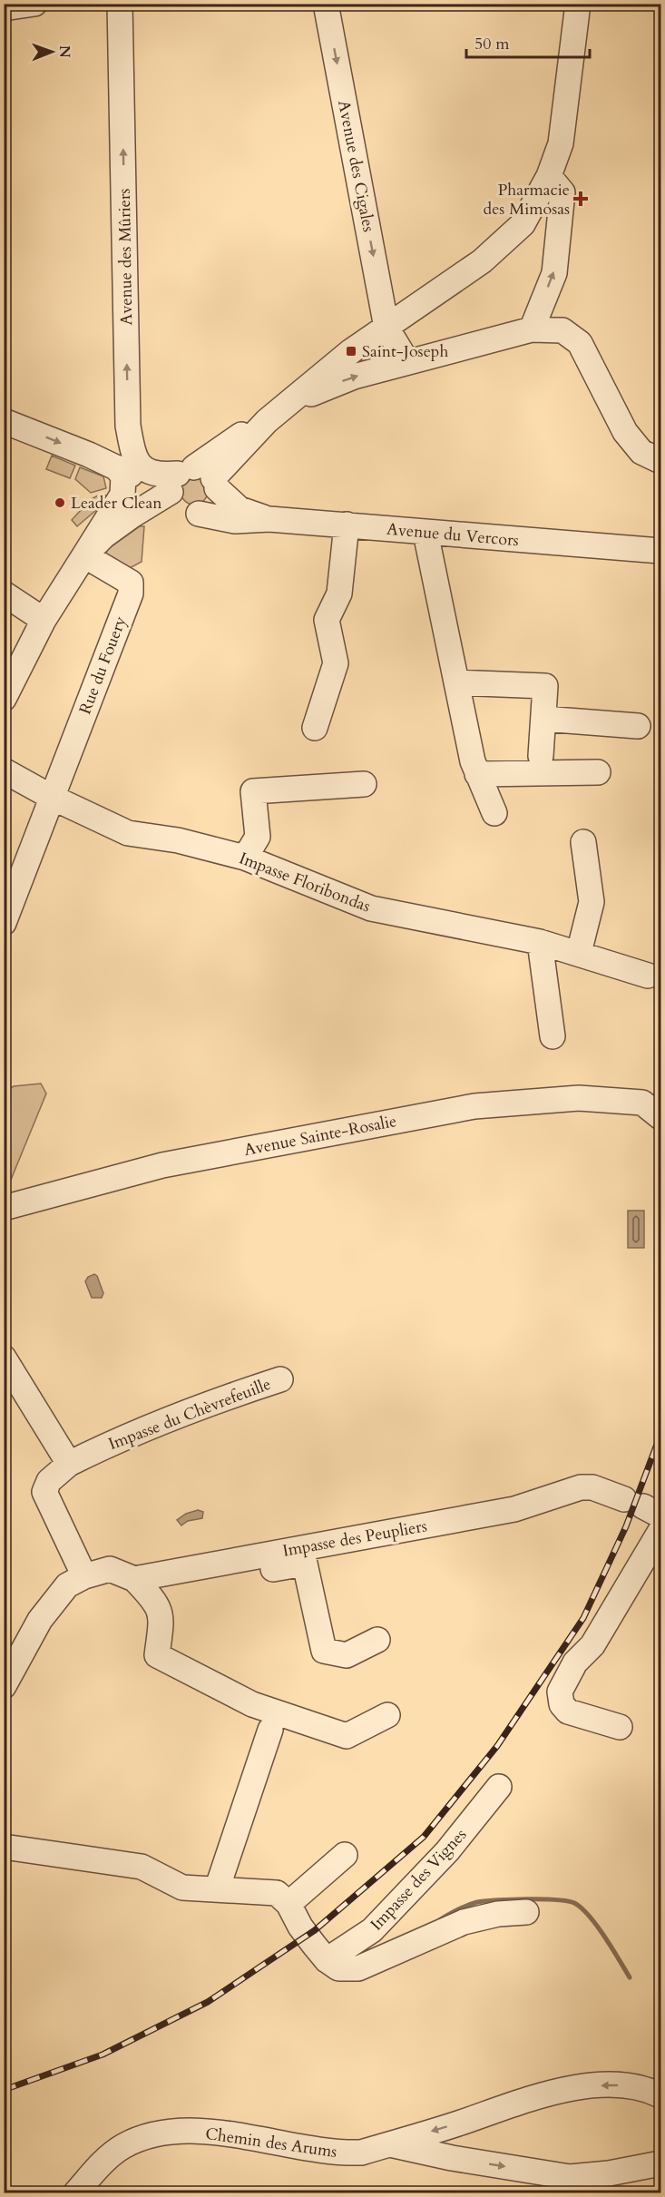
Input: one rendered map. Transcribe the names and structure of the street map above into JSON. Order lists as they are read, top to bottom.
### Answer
{
  "streets": {
    "street": [
      "Avenue des Cigales",
      "Avenue des Mûriers",
      "Avenue du Vercors",
      "Rue du Fouery",
      "Impasse Floribondas",
      "Avenue Sainte-Rosalie",
      "Impasse du Chèvrefeuille",
      "Impasse des Peupliers",
      "Impasse des Vignes",
      "Chemin des Arums"
    ]
  },
  "crossings": [
    ["Avenue des Mûriers", "Avenue du Vercors"],
    ["Rue du Fouery", "Impasse Floribondas"]
  ],
  "one_way": ["Avenue des Mûriers"],
  "places": {
    "health": ["Pharmacie des Mimosas"],
    "transit": ["Saint-Joseph"],
    "other": ["Leader Clean"]
  },
  "scale_bar": "50 m",
  "north": "right"
}
